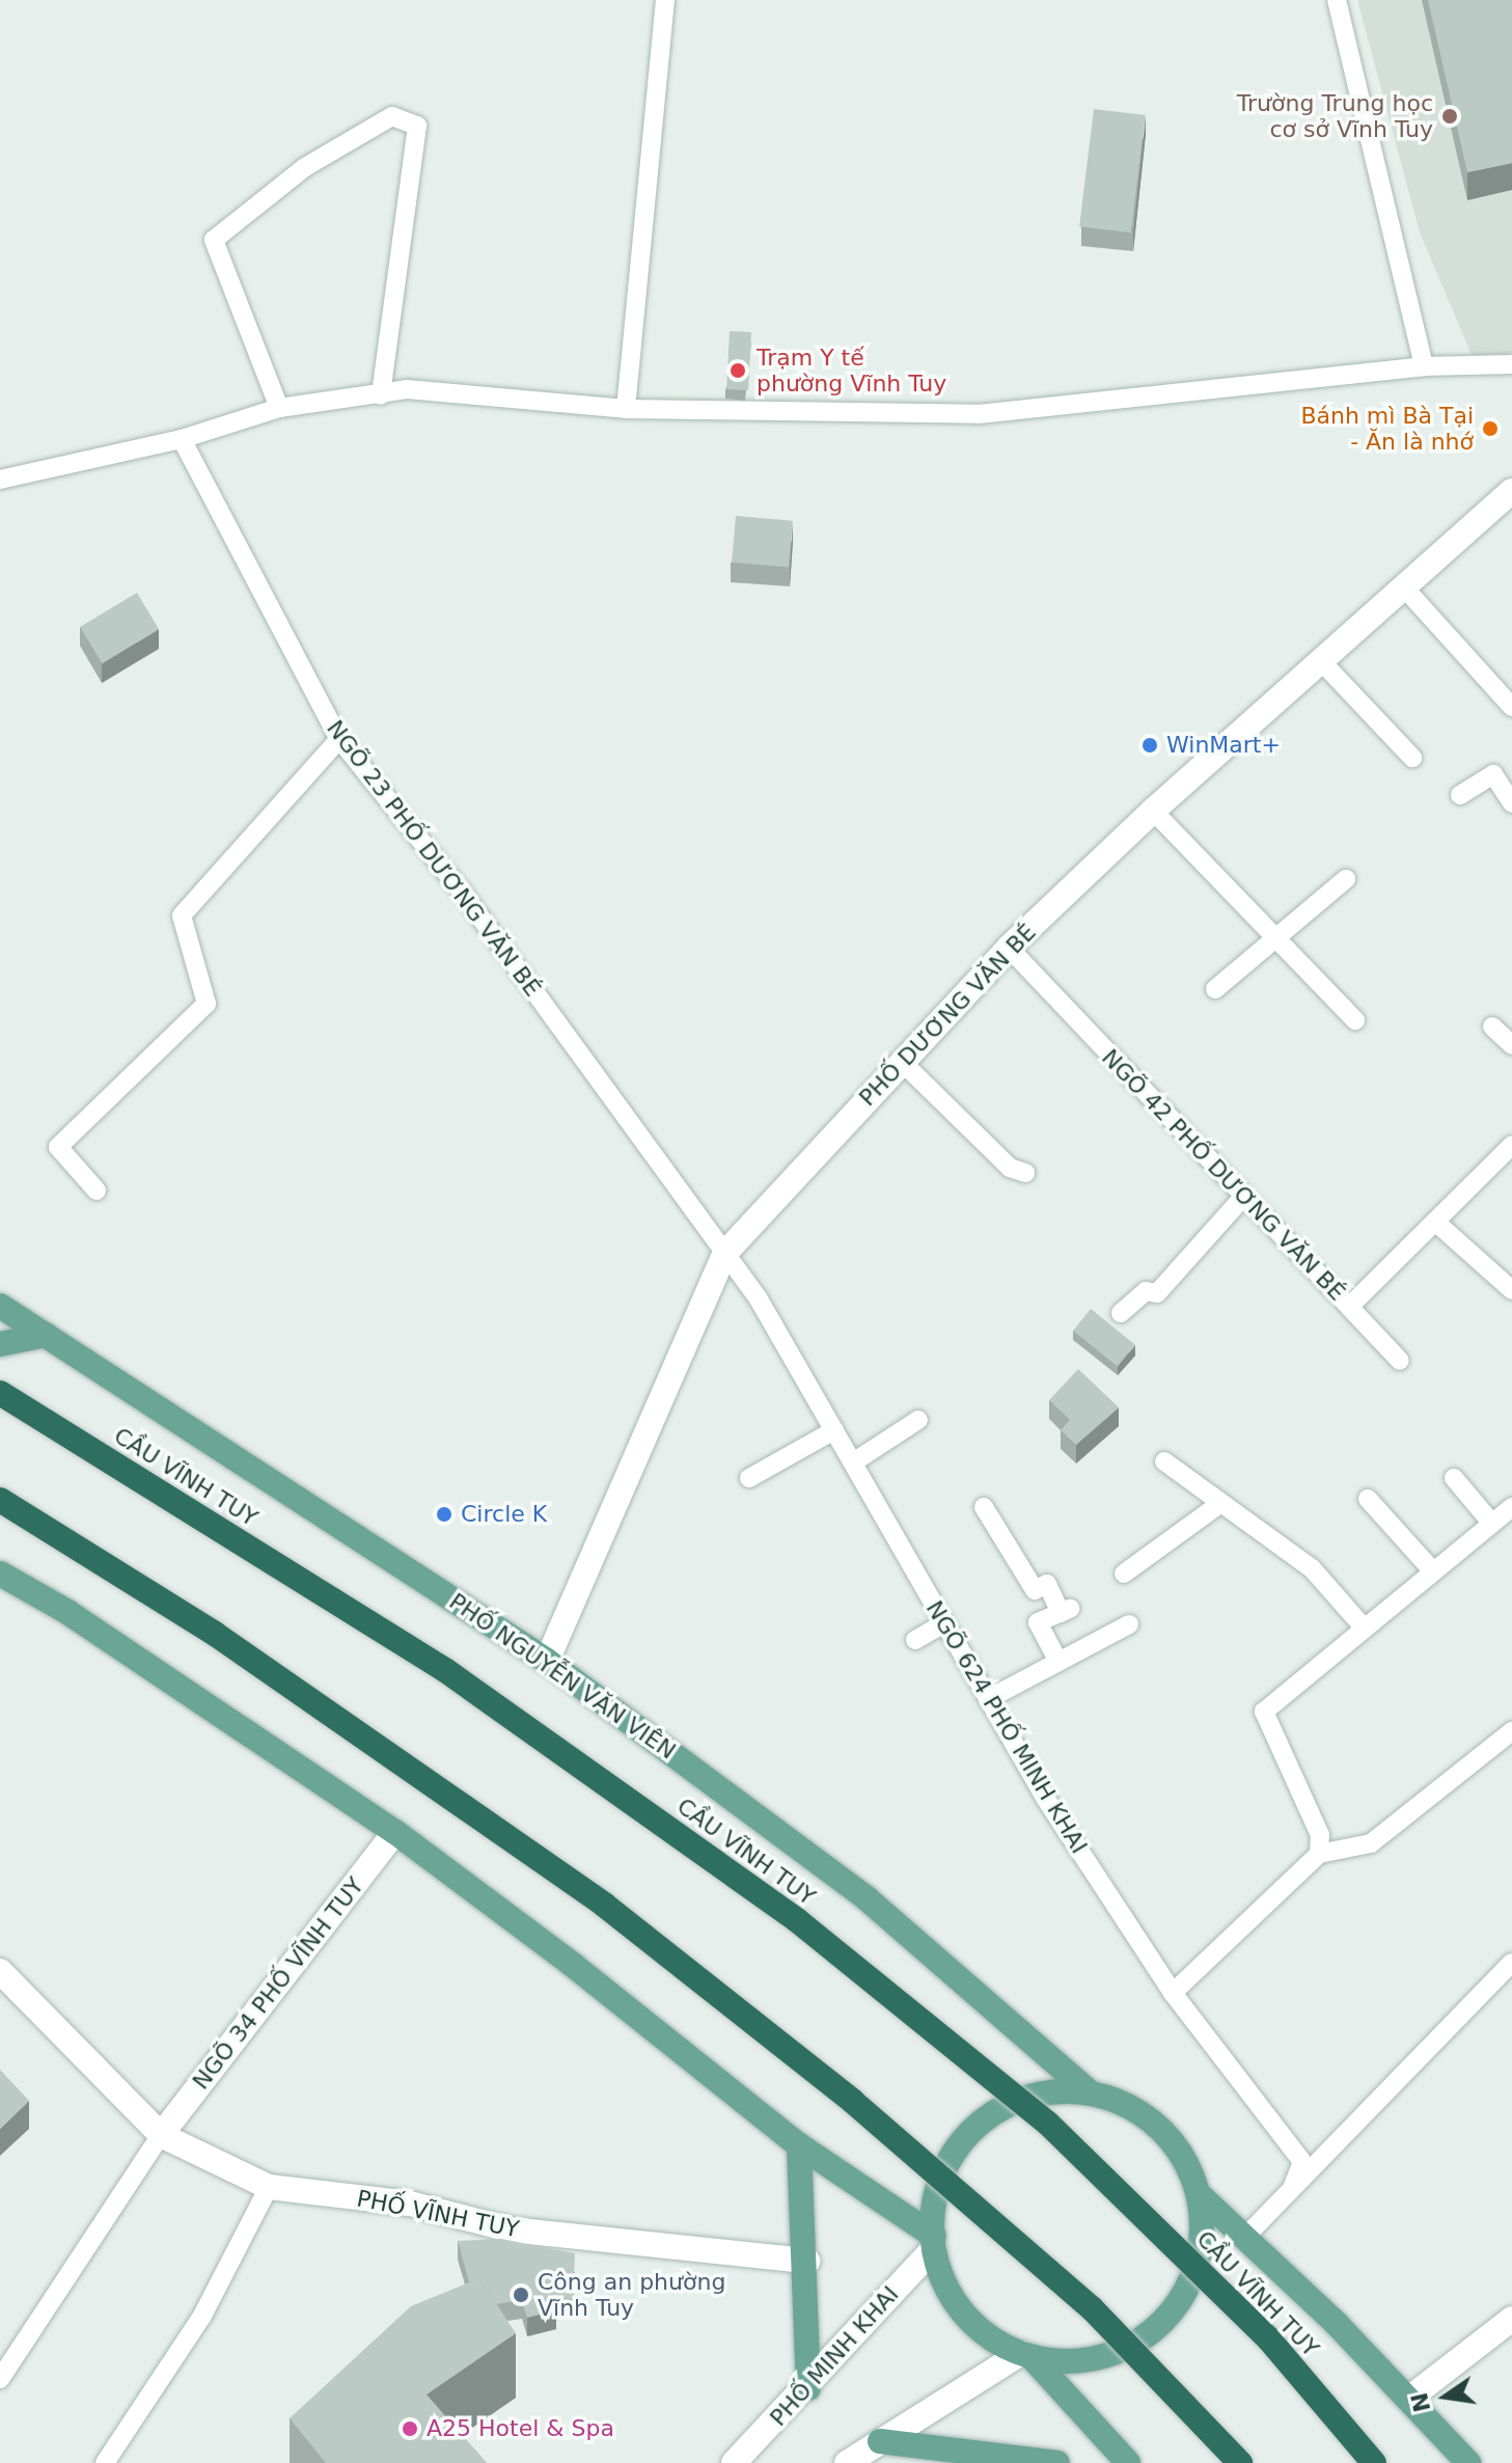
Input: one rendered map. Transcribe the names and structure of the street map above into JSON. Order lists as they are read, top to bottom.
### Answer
{
  "streets": {
    "highway": ["CẦU VĨNH TUY"],
    "main road": ["PHỐ NGUYỄN VĂN VIÊN"],
    "street": [
      "PHỐ DƯƠNG VĂN BÉ",
      "NGÕ 34 PHỐ VĨNH TUY",
      "PHỐ VĨNH TUY",
      "PHỐ MINH KHAI"
    ],
    "lane": ["NGÕ 23 PHỐ DƯƠNG VĂN BÉ", "NGÕ 42 PHỐ DƯƠNG VĂN BÉ", "NGÕ 624 PHỐ MINH KHAI"]
  },
  "crossings": [
    ["NGÕ 23 PHỐ DƯƠNG VĂN BÉ", "PHỐ DƯƠNG VĂN BÉ"],
    ["NGÕ 23 PHỐ DƯƠNG VĂN BÉ", "NGÕ 624 PHỐ MINH KHAI"],
    ["PHỐ DƯƠNG VĂN BÉ", "NGÕ 42 PHỐ DƯƠNG VĂN BÉ"],
    ["PHỐ DƯƠNG VĂN BÉ", "PHỐ NGUYỄN VĂN VIÊN"],
    ["PHỐ DƯƠNG VĂN BÉ", "NGÕ 624 PHỐ MINH KHAI"],
    ["PHỐ NGUYỄN VĂN VIÊN", "PHỐ MINH KHAI"],
    ["NGÕ 34 PHỐ VĨNH TUY", "PHỐ VĨNH TUY"]
  ],
  "places": [
    "Trường Trung học cơ sở Vĩnh Tuy",
    "Trạm Y tế phường Vĩnh Tuy",
    "Bánh mì Bà Tại - Ăn là nhớ",
    "WinMart+",
    "Circle K",
    "Công an phường Vĩnh Tuy",
    "A25 Hotel & Spa"
  ],
  "north": "left"
}
